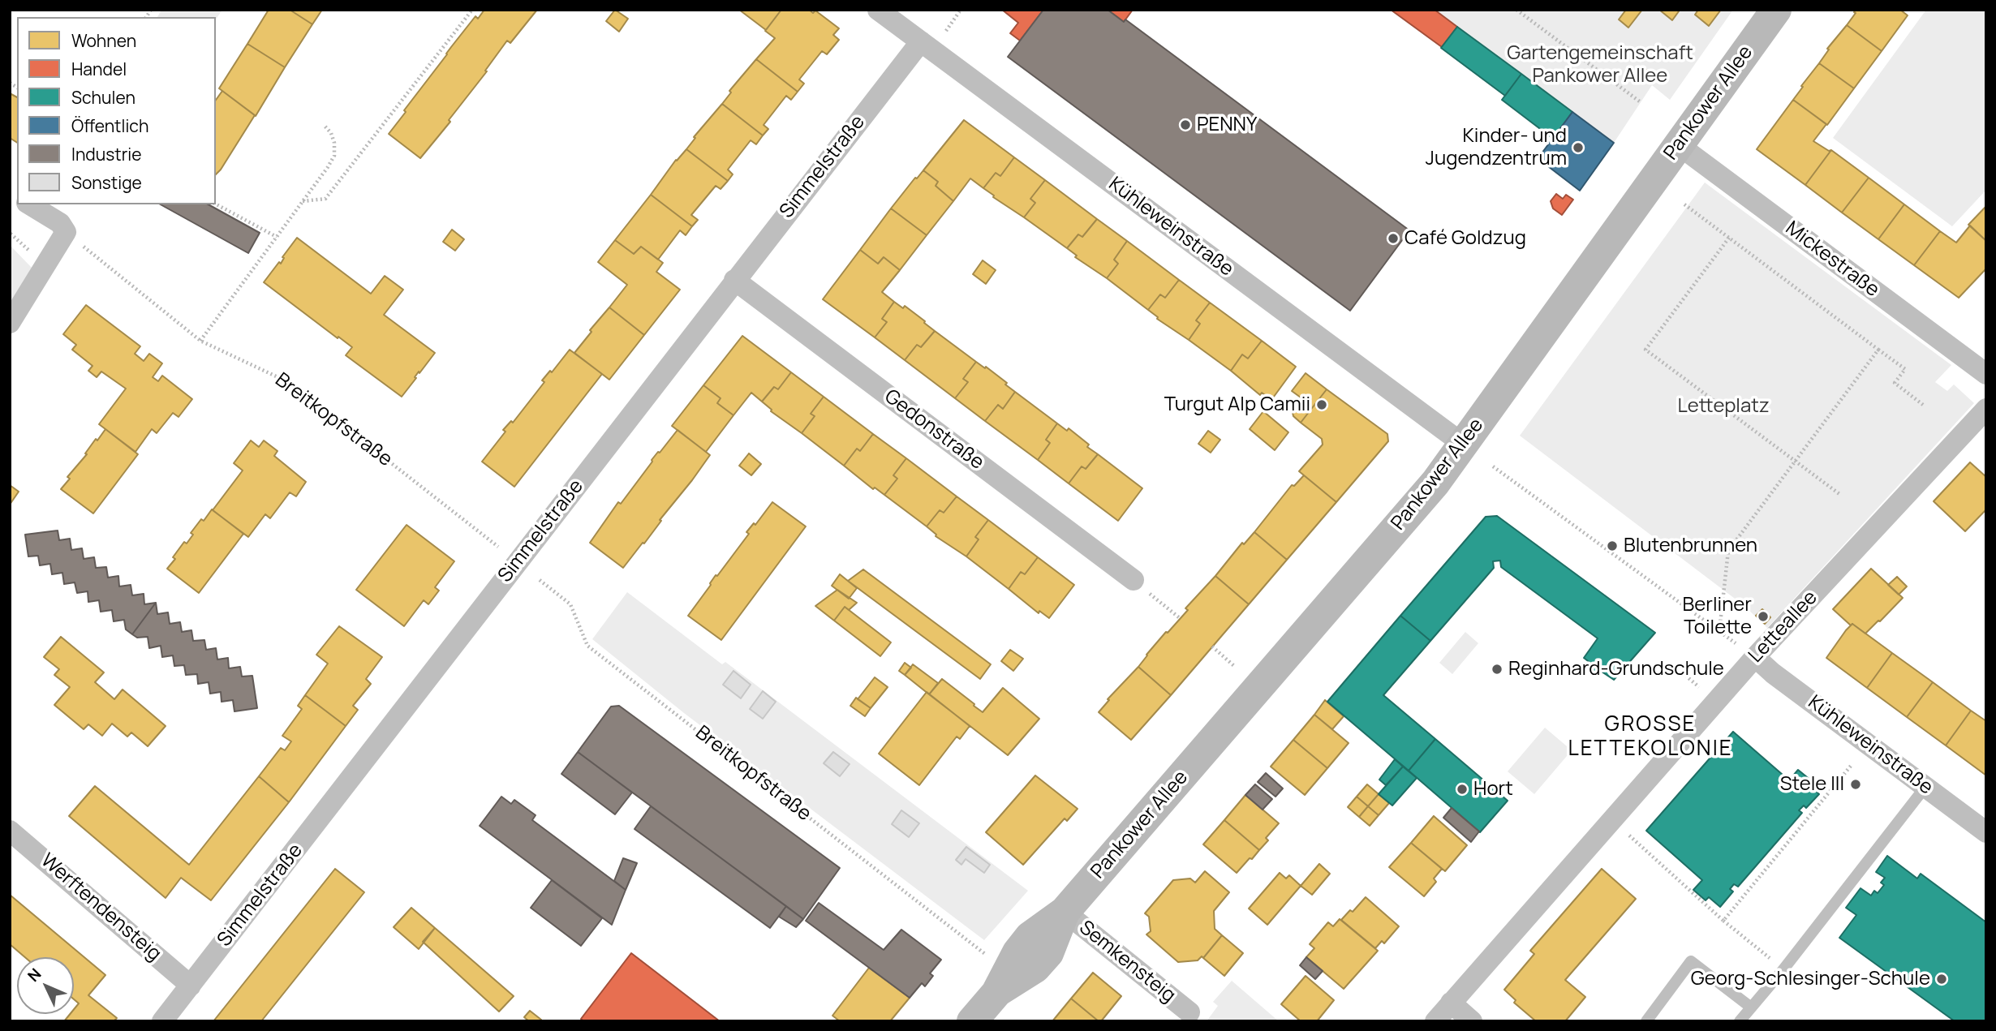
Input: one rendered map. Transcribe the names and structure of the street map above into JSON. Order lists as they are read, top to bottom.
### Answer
{
  "streets": {
    "street": [
      "Pankower Allee",
      "Simmelstraße",
      "Kühleweinstraße",
      "Mickestraße",
      "Gedonstraße",
      "Letteallee",
      "Werftendensteig",
      "Semkensteig"
    ],
    "path": ["Breitkopfstraße"]
  },
  "crossings": [
    ["Pankower Allee", "Kühleweinstraße"],
    ["Pankower Allee", "Mickestraße"],
    ["Pankower Allee", "Semkensteig"],
    ["Simmelstraße", "Kühleweinstraße"],
    ["Simmelstraße", "Gedonstraße"],
    ["Simmelstraße", "Werftendensteig"],
    ["Kühleweinstraße", "Letteallee"]
  ],
  "districts": ["GROSSE LETTEKOLONIE"],
  "parks": ["Gartengemeinschaft Pankower Allee", "Letteplatz"],
  "places": [
    "PENNY",
    "Kinder- und Jugendzentrum",
    "Café Goldzug",
    "Turgut Alp Camii",
    "Blutenbrunnen",
    "Berliner Toilette",
    "Reginhard-Grundschule",
    "Stele III",
    "Hort",
    "Georg-Schlesinger-Schule"
  ],
  "legend": [
    "Wohnen",
    "Handel",
    "Schulen",
    "Öffentlich",
    "Industrie",
    "Sonstige"
  ],
  "north": "top left"
}
